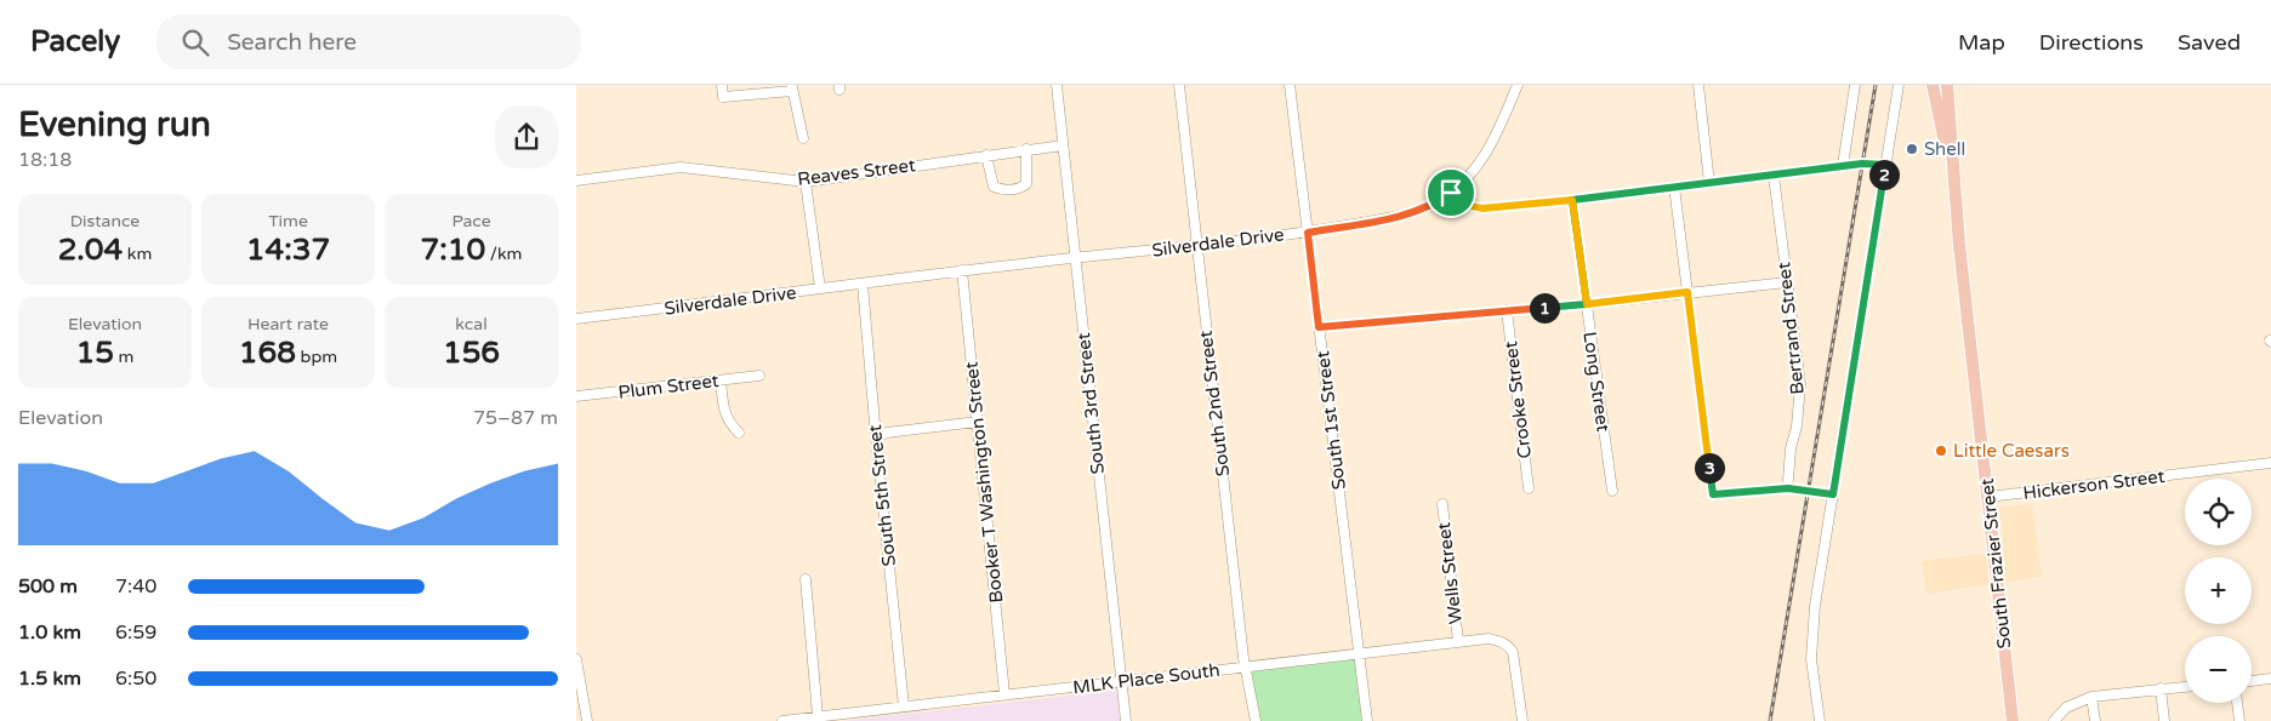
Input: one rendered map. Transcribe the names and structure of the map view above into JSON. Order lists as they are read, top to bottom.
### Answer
{
  "streets": {
    "main road": ["South Frazier Street"],
    "street": [
      "Reaves Street",
      "Silverdale Drive",
      "Bertrand Street",
      "Long Street",
      "Plum Street",
      "Crooke Street",
      "South 3rd Street",
      "South 2nd Street",
      "South 1st Street",
      "Booker T Washington Street",
      "Hickerson Street",
      "South 5th Street",
      "Wells Street",
      "MLK Place South"
    ]
  },
  "crossings": [
    ["Reaves Street", "South 3rd Street"],
    ["Silverdale Drive", "South 3rd Street"],
    ["Silverdale Drive", "South 2nd Street"],
    ["Silverdale Drive", "South 1st Street"],
    ["Silverdale Drive", "Booker T Washington Street"],
    ["Silverdale Drive", "South 5th Street"],
    ["South 3rd Street", "MLK Place South"],
    ["South 2nd Street", "MLK Place South"],
    ["South 1st Street", "MLK Place South"],
    ["Booker T Washington Street", "MLK Place South"],
    ["Hickerson Street", "South Frazier Street"],
    ["South 5th Street", "MLK Place South"],
    ["Wells Street", "MLK Place South"]
  ],
  "places": ["Shell", "Little Caesars"],
  "page": {
    "header": "Pacely",
    "search": "Search here",
    "nav": ["Map", "Directions", "Saved"],
    "heading": ["Evening run", "18:18"],
    "pins": ["2", "1", "3"],
    "stats": [
      ["Distance", "2.04 km"],
      ["Time", "14:37"],
      ["Pace", "7:10 /km"],
      ["Elevation", "15 m"],
      ["Heart rate", "168 bpm"],
      ["kcal", "156"]
    ],
    "chart": ["Elevation", "75–87 m"],
    "map_buttons": ["+", "−"],
    "list": [
      {
        "name": "500 m",
        "note": "7:40"
      },
      {
        "name": "1.0 km",
        "note": "6:59"
      },
      {
        "name": "1.5 km",
        "note": "6:50"
      }
    ]
  }
}
